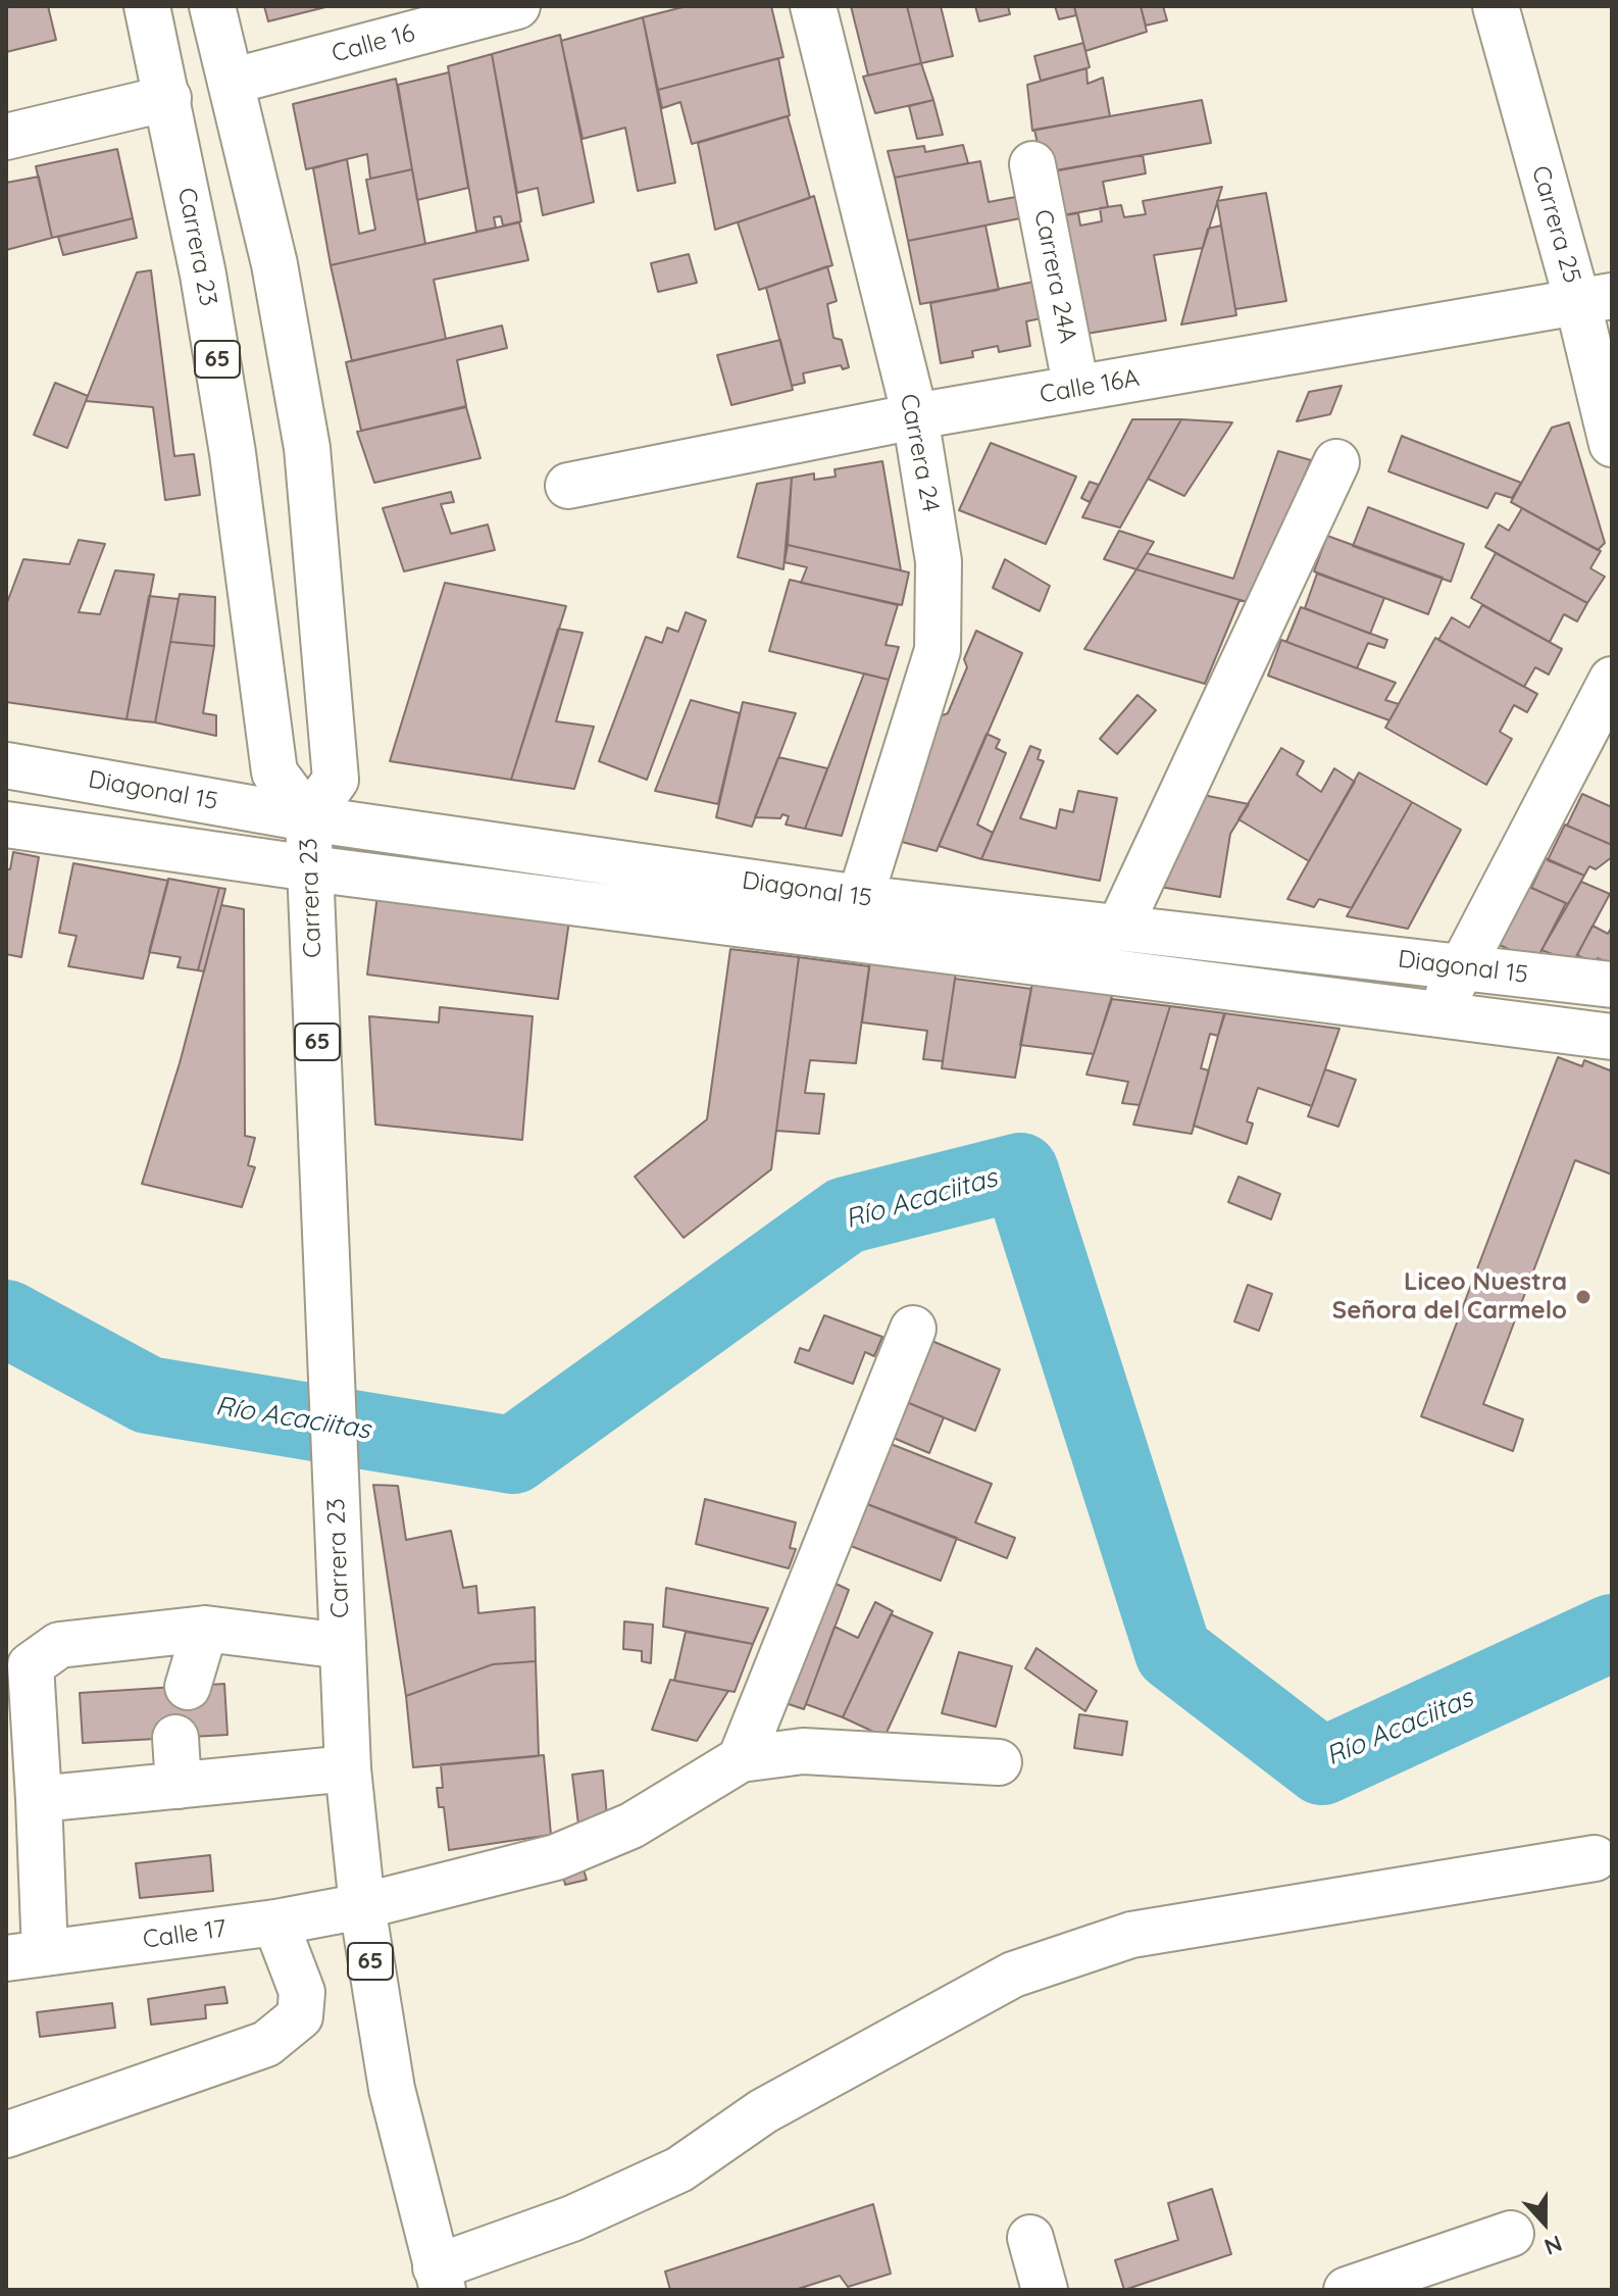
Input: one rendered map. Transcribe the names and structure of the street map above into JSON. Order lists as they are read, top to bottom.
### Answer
{
  "streets": {
    "street": [
      "Calle 16",
      "Carrera 25",
      "Carrera 23",
      "Carrera 24A",
      "65",
      "Calle 16A",
      "Carrera 24",
      "Diagonal 15",
      "Calle 17"
    ]
  },
  "crossings": [
    ["Calle 16", "Carrera 23"],
    ["Carrera 25", "Calle 16A"],
    ["Carrera 23", "Diagonal 15"],
    ["Carrera 23", "Calle 17"],
    ["Carrera 24A", "Calle 16A"],
    ["Calle 16A", "Carrera 24"],
    ["Carrera 24", "Diagonal 15"]
  ],
  "water": ["Río Acaciitas"],
  "places": ["Liceo Nuestra Señora del Carmelo"],
  "north": "bottom"
}
